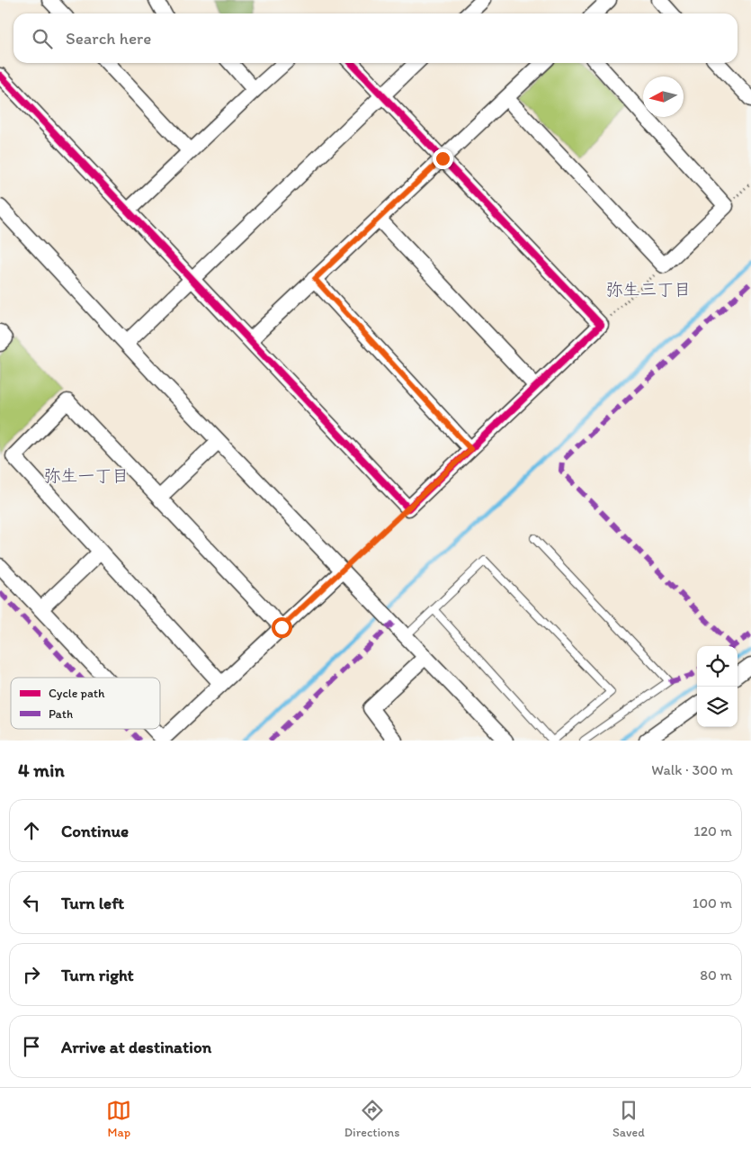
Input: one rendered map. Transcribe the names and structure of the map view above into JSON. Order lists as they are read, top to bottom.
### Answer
{
  "districts": ["弥生三丁目", "弥生一丁目"],
  "legend": ["Cycle path", "Path"],
  "north": "left",
  "page": {
    "search": "Search here",
    "heading": ["4 min", "Walk · 300 m"],
    "list": [
      ["Continue", "120 m"],
      ["Turn left", "100 m"],
      ["Turn right", "80 m"],
      "Arrive at destination"
    ],
    "nav": ["Map", "Directions", "Saved"]
  }
}
